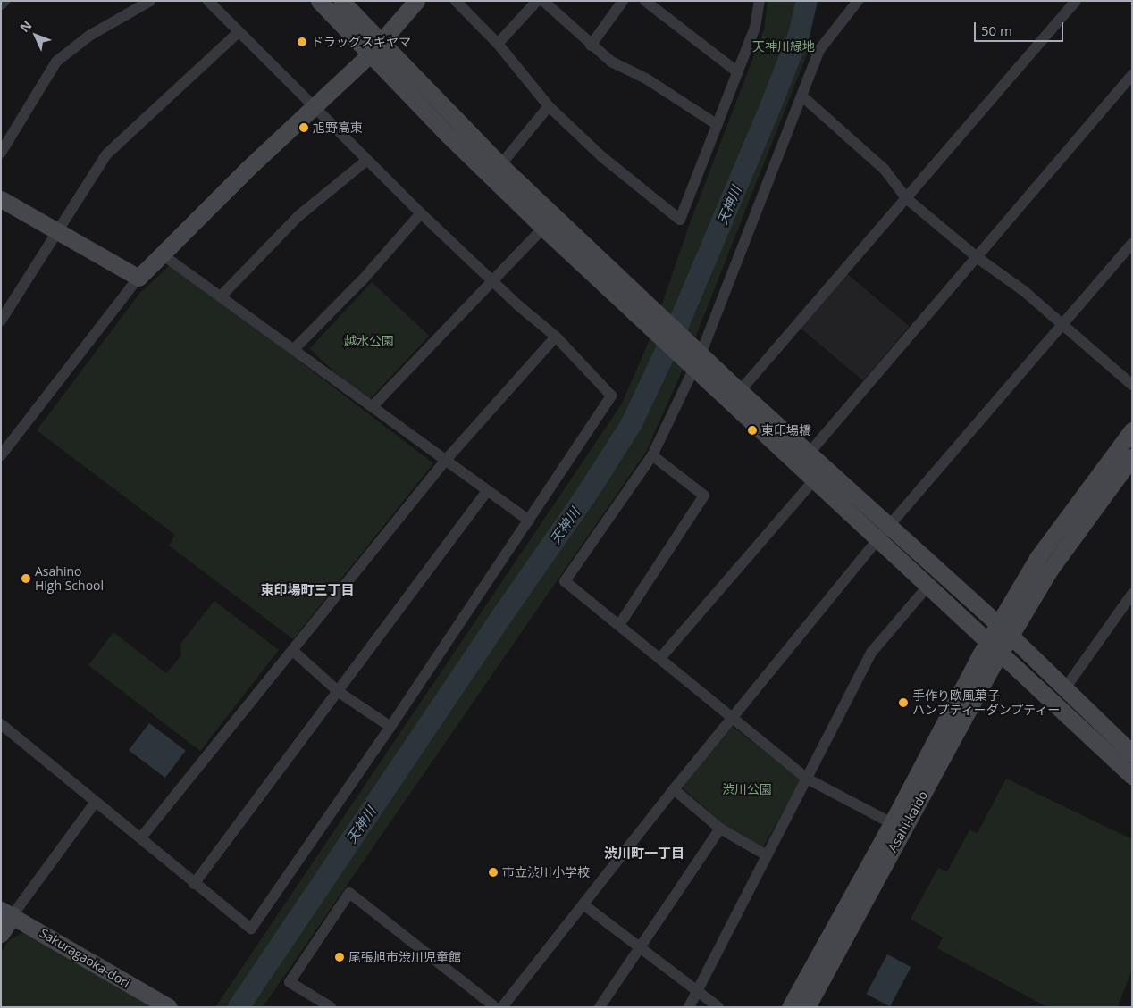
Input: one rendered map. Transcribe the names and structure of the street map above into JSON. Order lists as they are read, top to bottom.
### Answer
{
  "streets": {
    "street": ["Asahi-kaido", "Sakuragaoka-dori"]
  },
  "districts": ["東印場町三丁目", "渋川町一丁目"],
  "water": ["天神川"],
  "parks": ["天神川緑地", "越水公園", "渋川公園"],
  "places": [
    "ドラッグスギヤマ",
    "旭野高東",
    "東印場橋",
    "Asahino High School",
    "手作り欧風菓子 ハンプティーダンプティー",
    "市立渋川小学校",
    "尾張旭市渋川児童館"
  ],
  "scale_bar": "50 m",
  "north": "top left"
}
